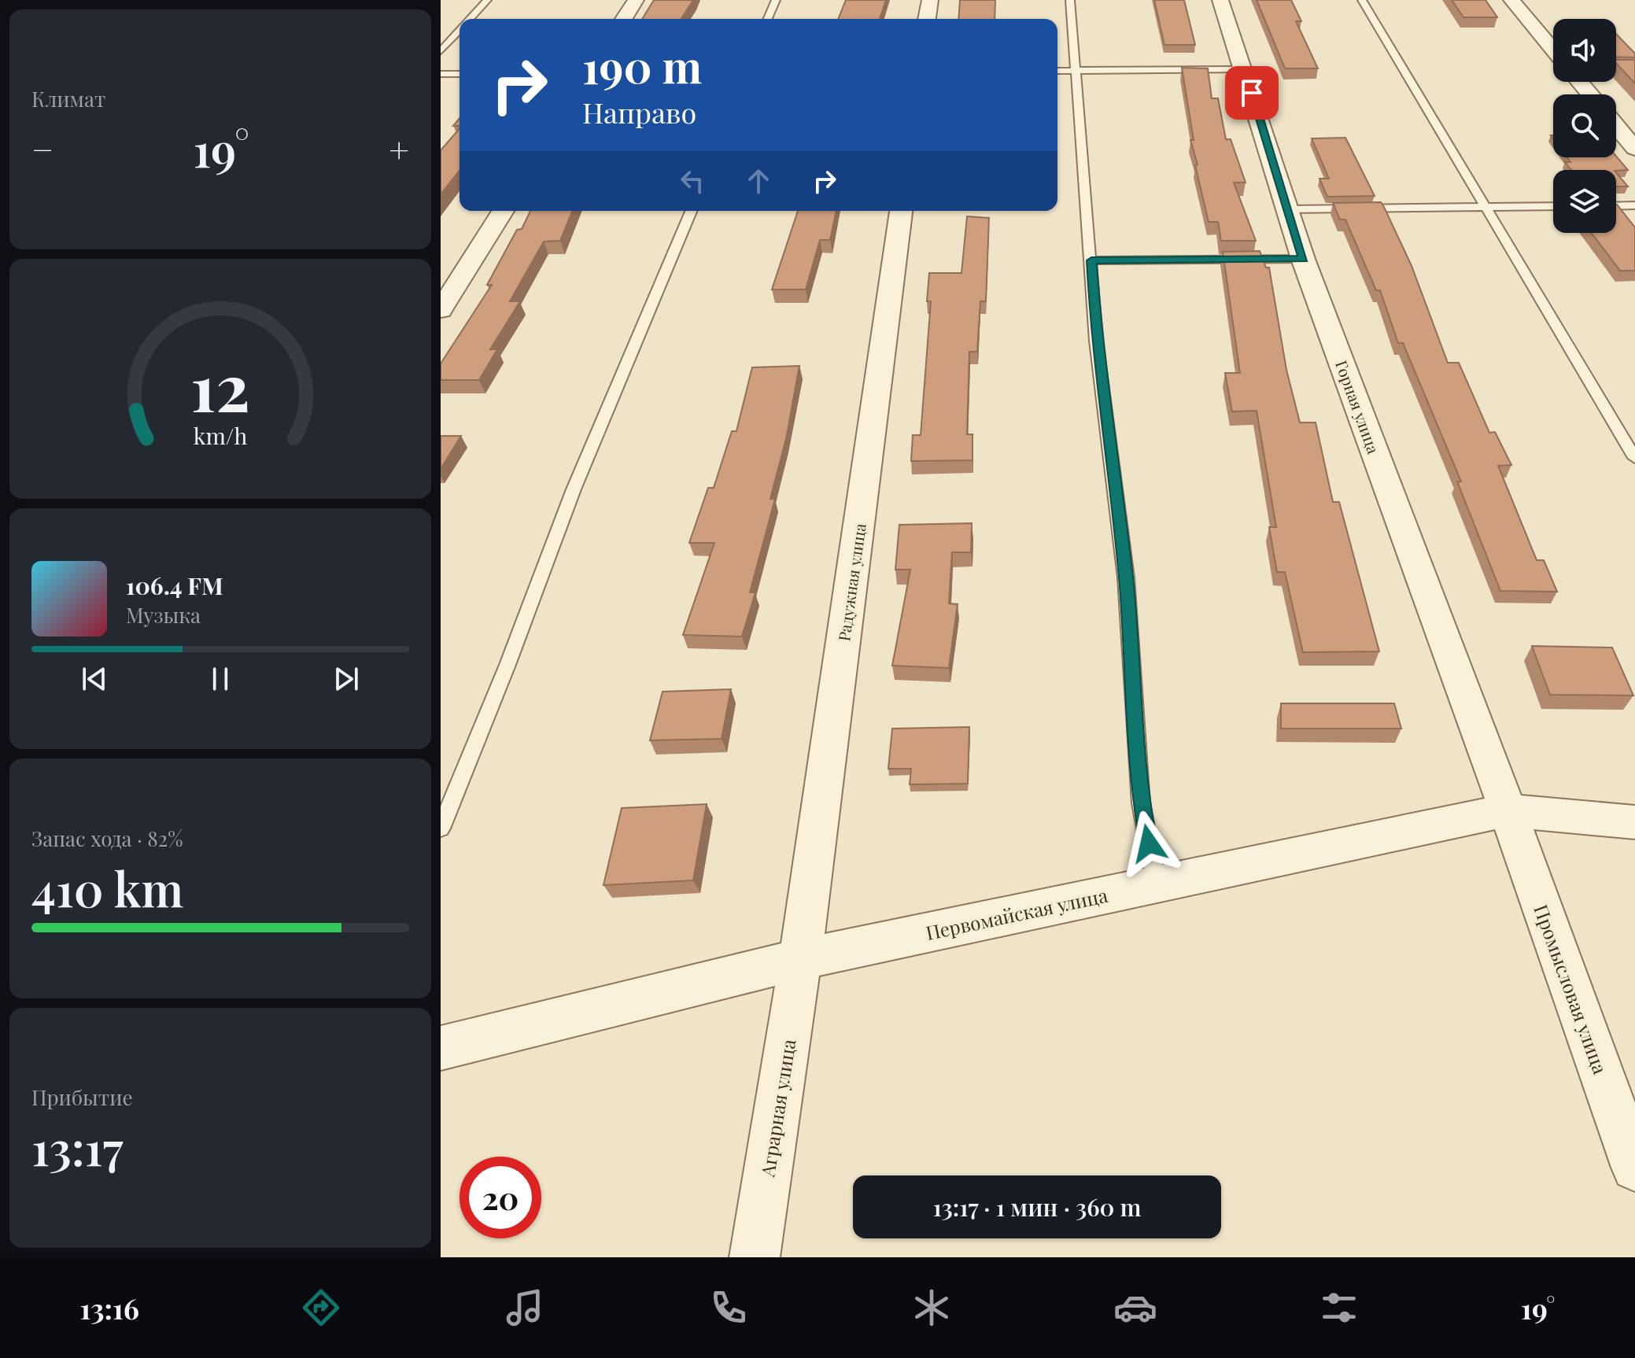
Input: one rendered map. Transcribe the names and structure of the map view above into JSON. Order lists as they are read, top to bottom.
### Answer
{
  "streets": {
    "street": [
      "Горная улица",
      "Радужная улица",
      "Первомайская улица",
      "Промысловая улица",
      "Аграрная улица"
    ]
  },
  "crossings": [
    ["Горная улица", "Первомайская улица"],
    ["Горная улица", "Промысловая улица"],
    ["Радужная улица", "Первомайская улица"],
    ["Радужная улица", "Аграрная улица"],
    ["Первомайская улица", "Промысловая улица"],
    ["Первомайская улица", "Аграрная улица"]
  ],
  "page": {
    "tile": [
      "Климат",
      ["Запас хода · 82%", "410 km"],
      ["Прибытие", "13:17"]
    ],
    "turn": ["190 m", "Направо"],
    "heat": ["−", "19°", "+"],
    "song": ["106.4 FM", "Музыка"],
    "limit": "20",
    "trip": "13:17 · 1 мин · 360 m",
    "tabs": ["13:16", "19°"],
    "gauge": ["12", "km/h"]
  }
}
